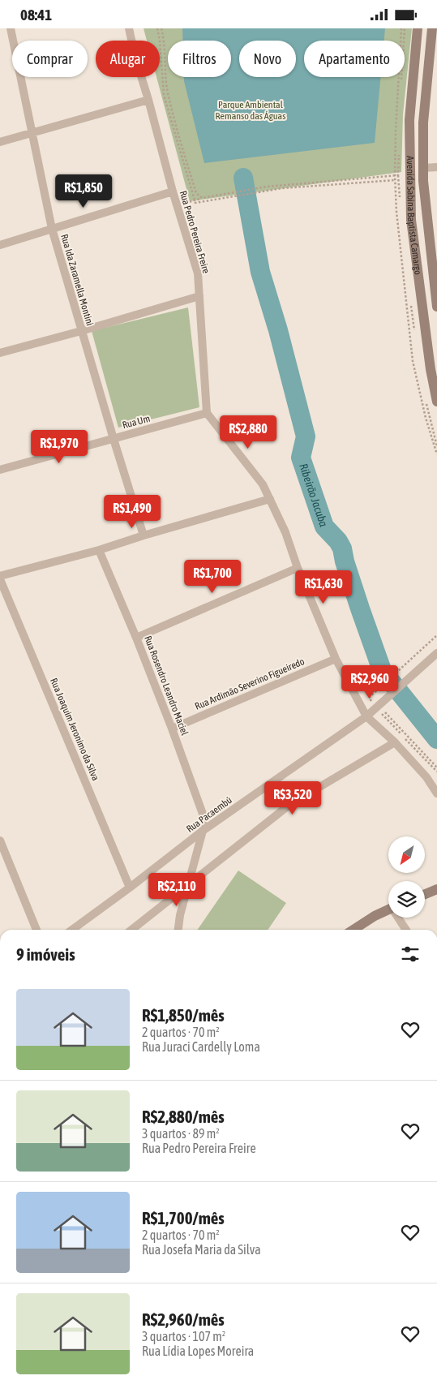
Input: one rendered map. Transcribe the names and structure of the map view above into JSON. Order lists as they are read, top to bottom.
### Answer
{
  "streets": {
    "main road": ["Avenida Sabina Baptista Camargo"],
    "street": [
      "Rua Pedro Pereira Freire",
      "Rua Ida Zaramella Montini",
      "Rua Um",
      "Rua Ardimão Severino Figueiredo",
      "Rua Rosendro Leandro Maciel",
      "Rua Joaquim Jeronimo da Silva",
      "Rua Pacaembú"
    ]
  },
  "crossings": [
    ["Rua Pedro Pereira Freire", "Rua Um"],
    ["Rua Ida Zaramella Montini", "Rua Um"],
    ["Rua Ardimão Severino Figueiredo", "Rua Rosendro Leandro Maciel"],
    ["Rua Rosendro Leandro Maciel", "Rua Pacaembú"],
    ["Rua Joaquim Jeronimo da Silva", "Rua Pacaembú"]
  ],
  "water": ["Ribeirão Jacuba"],
  "parks": ["Parque Ambiental Remanso das Águas"],
  "north": "bottom left",
  "page": {
    "status": "08:41",
    "chip": [
      "Comprar",
      "Alugar",
      "Filtros",
      "Novo",
      "Apartamento"
    ],
    "price": [
      "R$1,850",
      "R$2,880",
      "R$1,970",
      "R$1,490",
      "R$1,700",
      "R$1,630",
      "R$2,960",
      "R$3,520",
      "R$2,110"
    ],
    "heading": "9 imóveis",
    "list": [
      {
        "name": "R$1,850/mês",
        "note": "2 quartos · 70 m² · Rua Juraci Cardelly Loma"
      },
      {
        "name": "R$2,880/mês",
        "note": "3 quartos · 89 m² · Rua Pedro Pereira Freire"
      },
      {
        "name": "R$1,700/mês",
        "note": "2 quartos · 70 m² · Rua Josefa Maria da Silva"
      },
      {
        "name": "R$2,960/mês",
        "note": "3 quartos · 107 m² · Rua Lídia Lopes Moreira"
      }
    ]
  }
}
